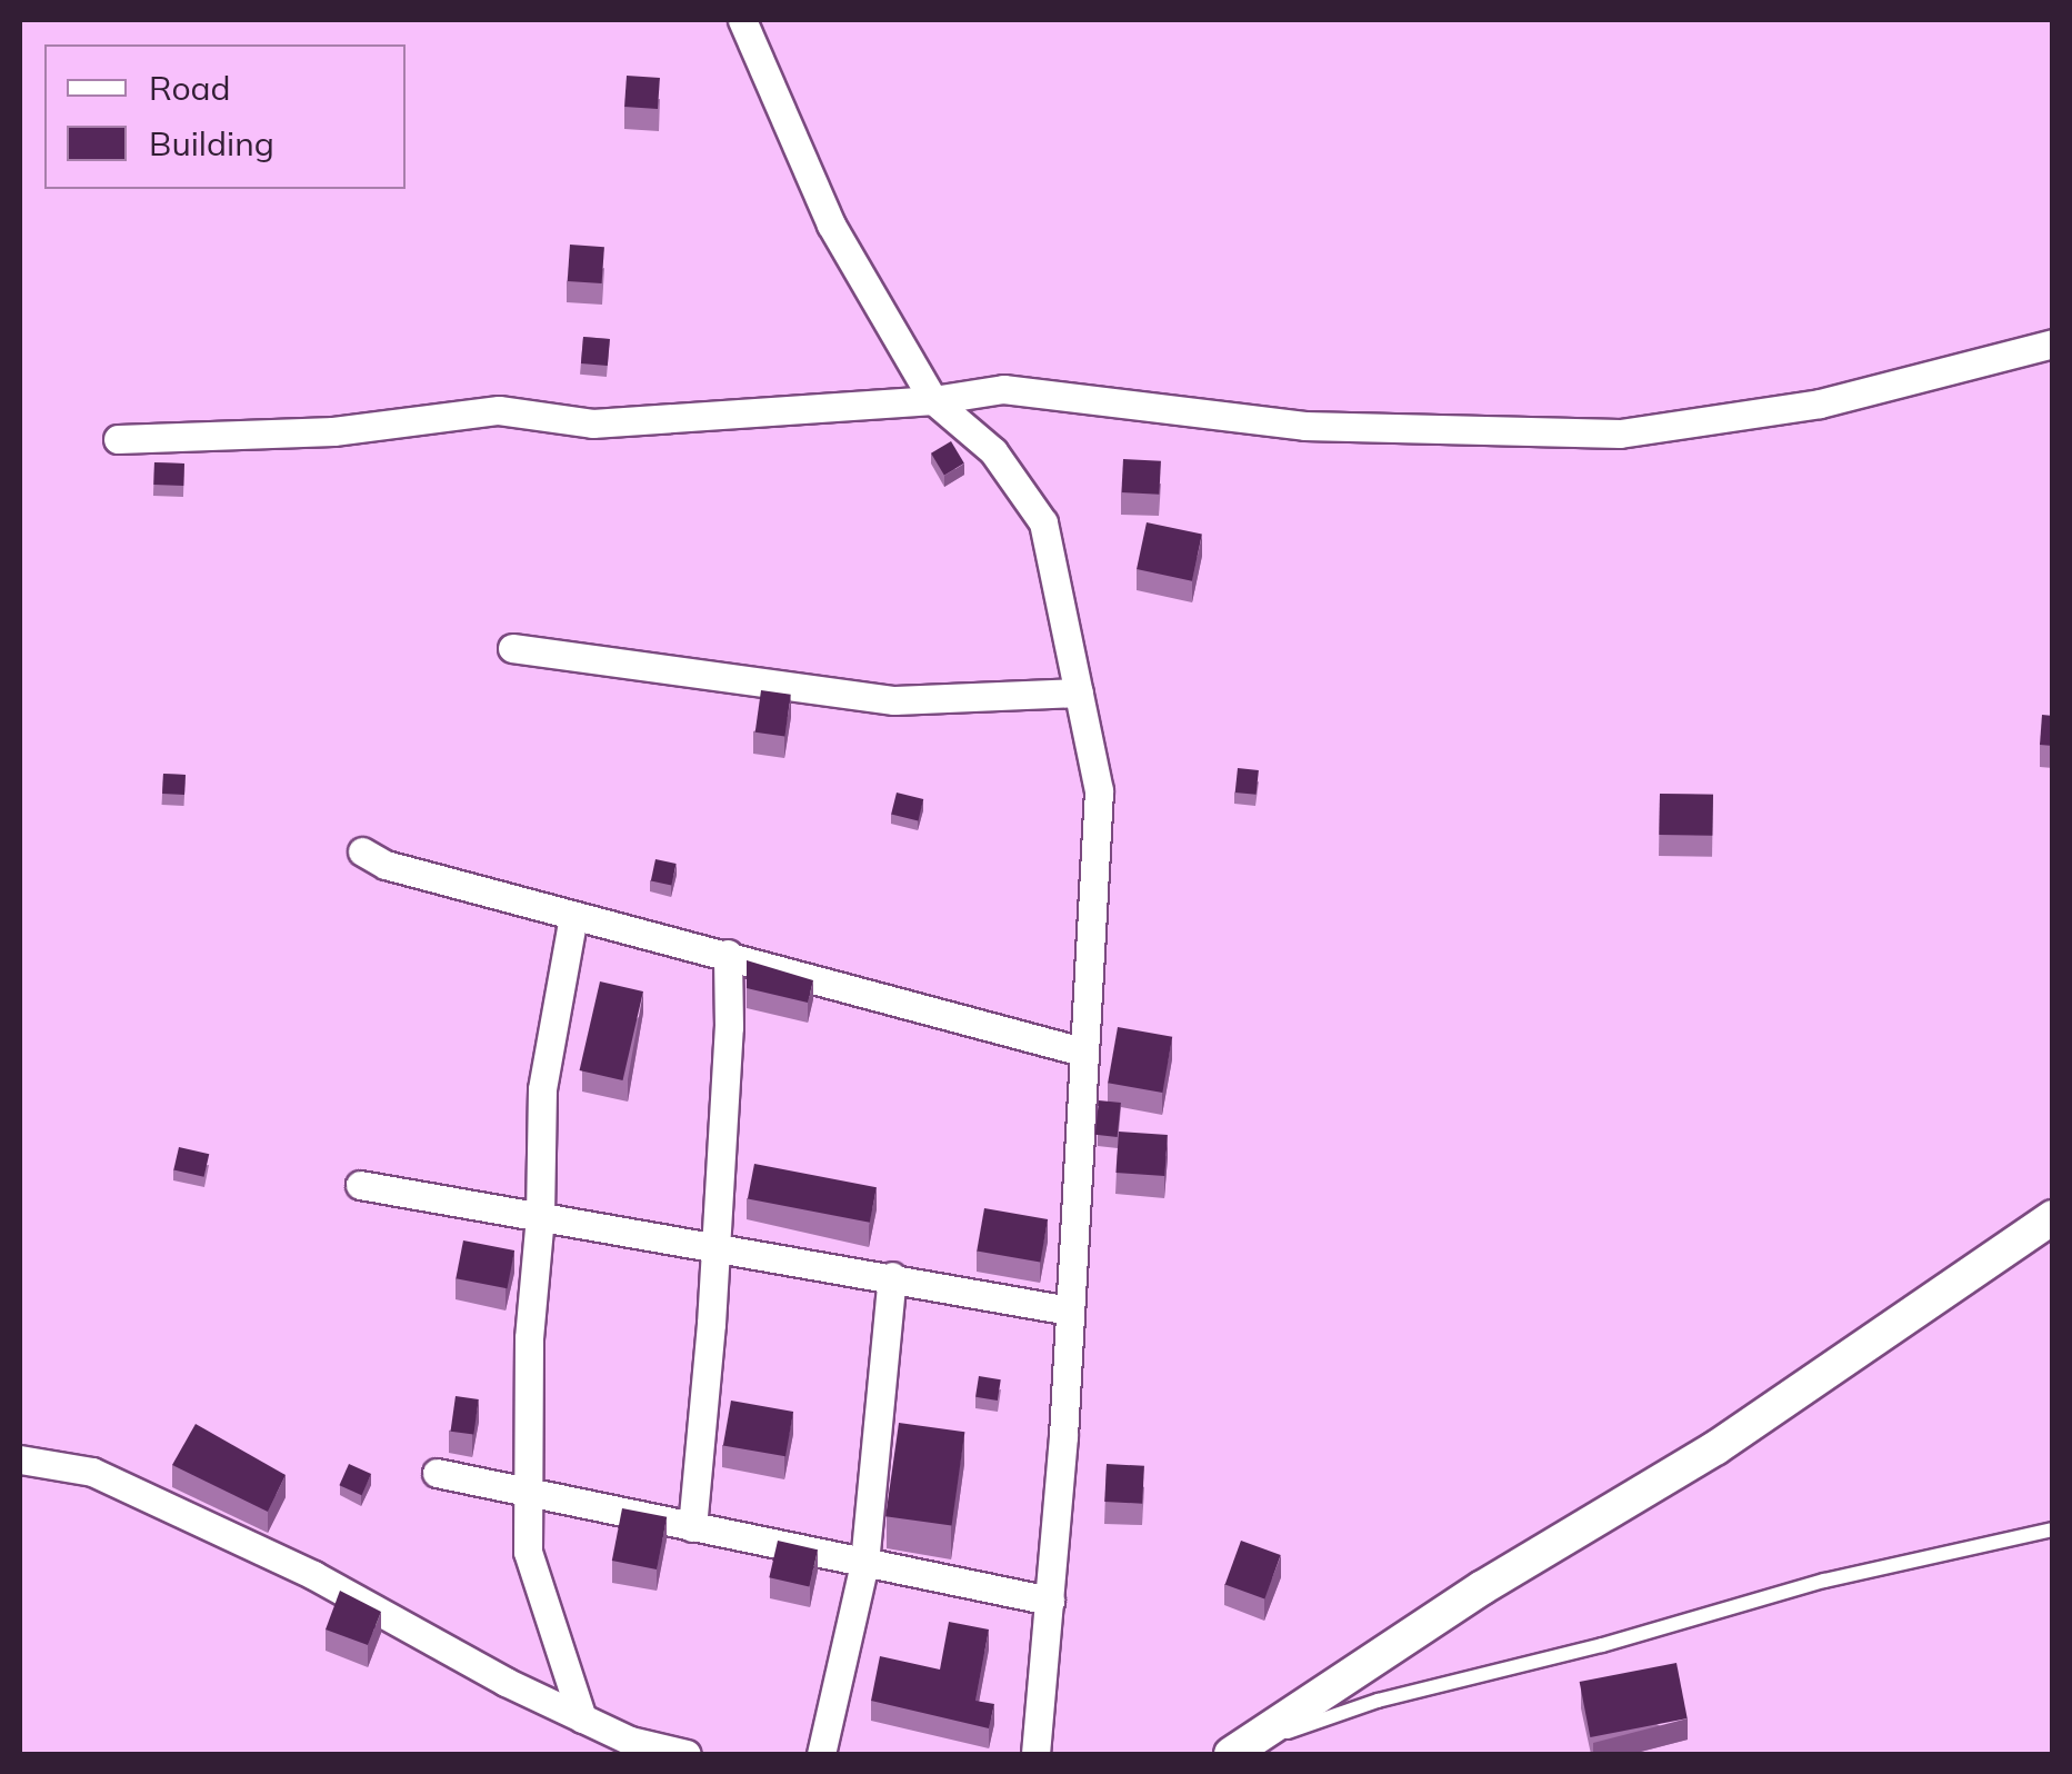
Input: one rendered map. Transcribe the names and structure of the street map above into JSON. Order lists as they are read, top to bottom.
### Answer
{
  "legend": ["Road", "Building"]
}
